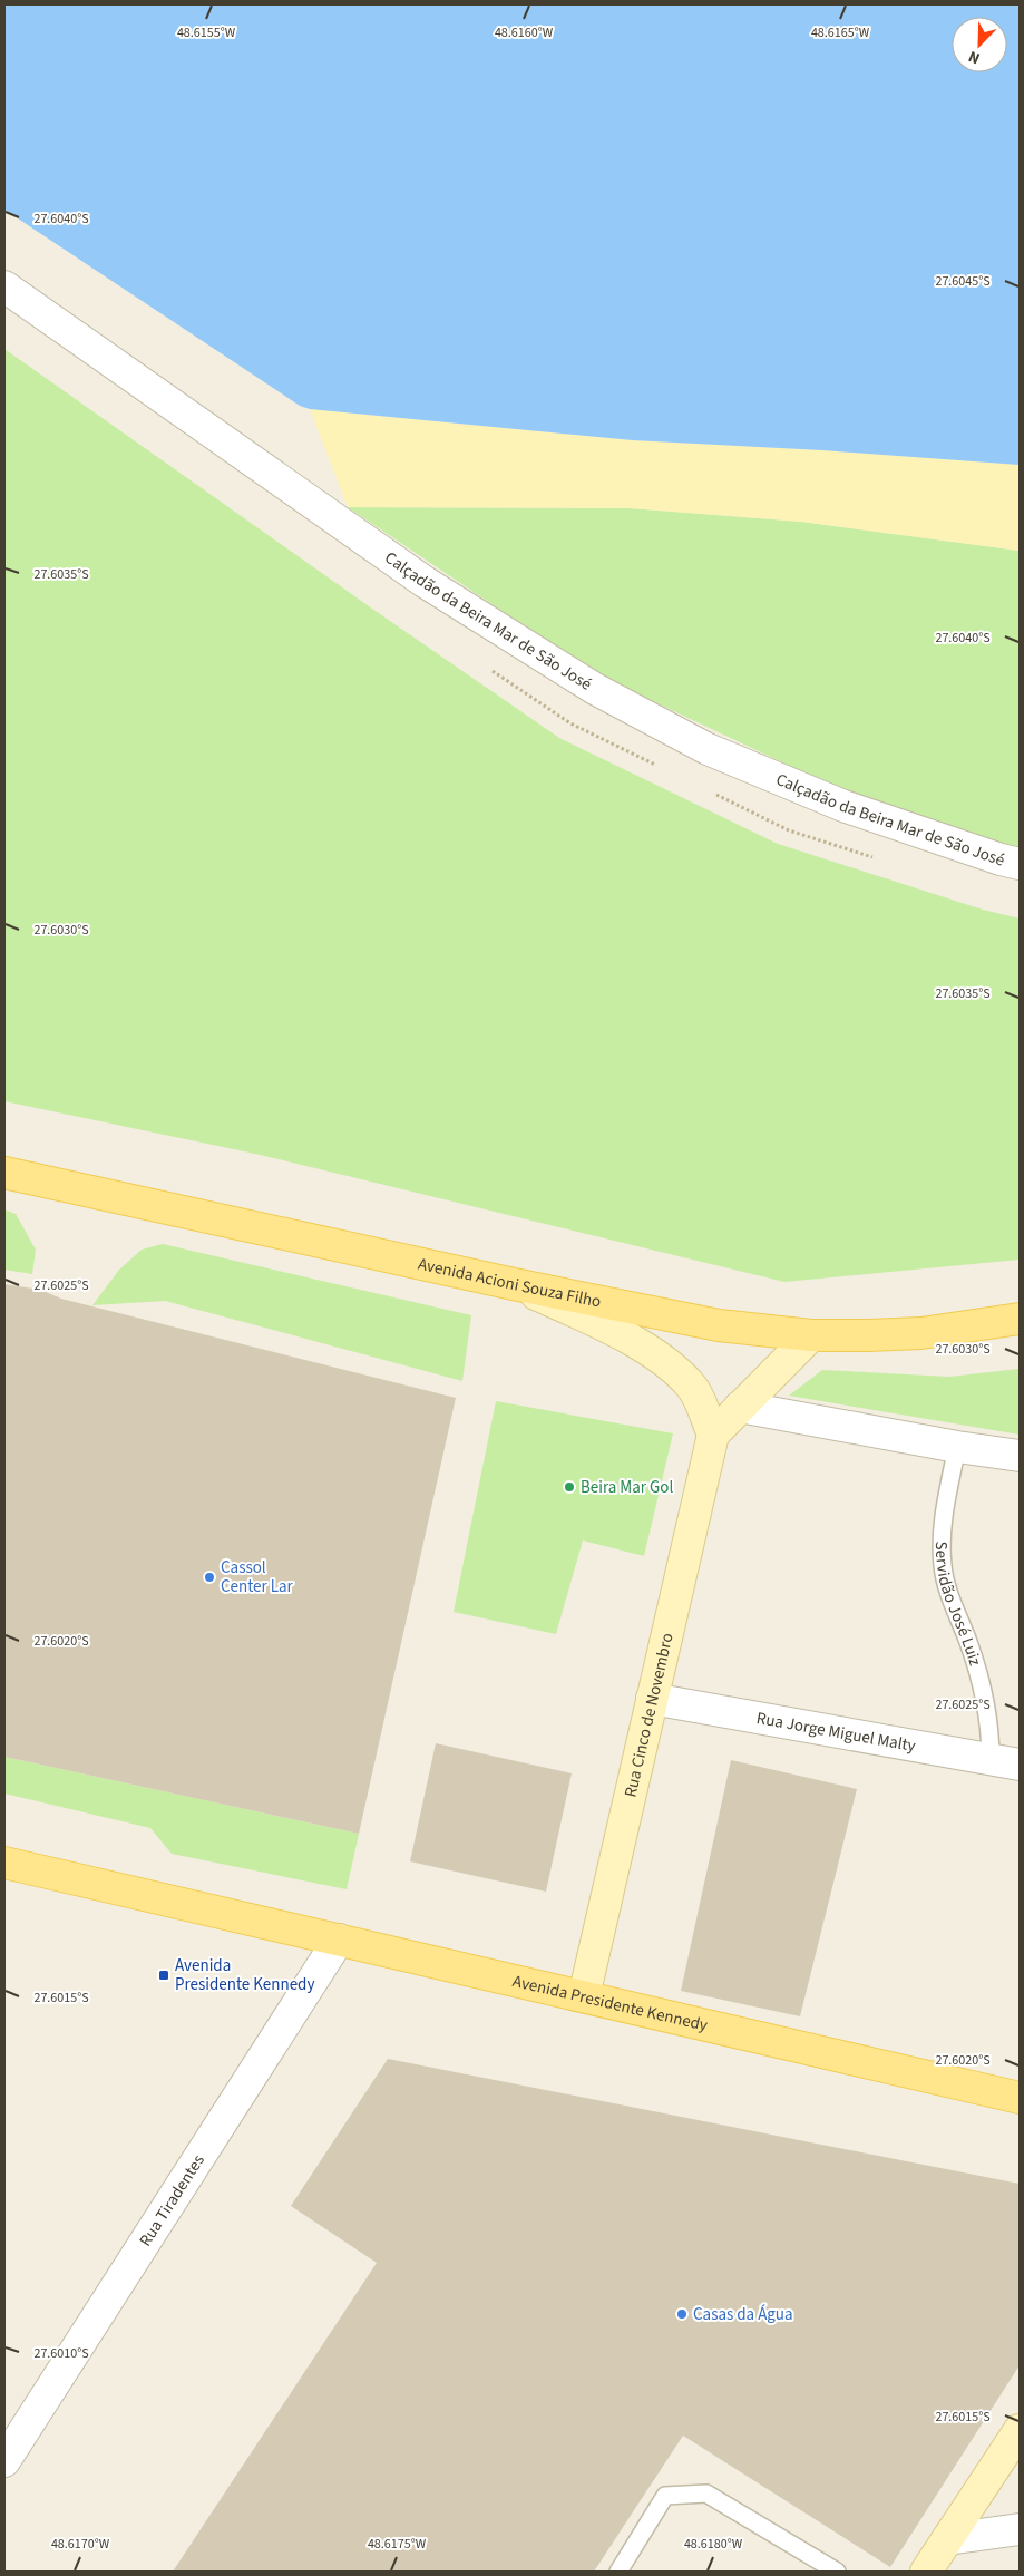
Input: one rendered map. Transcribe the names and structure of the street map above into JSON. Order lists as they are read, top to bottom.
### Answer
{
  "streets": {
    "main road": ["Avenida Acioni Souza Filho", "Avenida Presidente Kennedy"],
    "street": [
      "Calçadão da Beira Mar de São José",
      "Rua Cinco de Novembro",
      "Rua Jorge Miguel Malty",
      "Rua Tiradentes"
    ],
    "lane": ["Servidão José Luiz"]
  },
  "crossings": [
    ["Servidão José Luiz", "Rua Jorge Miguel Malty"],
    ["Rua Cinco de Novembro", "Rua Jorge Miguel Malty"],
    ["Rua Cinco de Novembro", "Avenida Presidente Kennedy"],
    ["Avenida Presidente Kennedy", "Rua Tiradentes"]
  ],
  "places": {
    "other": ["Beira Mar Gol", "Cassol Center Lar", "Casas da Água"],
    "transit": ["Avenida Presidente Kennedy"]
  },
  "north": "bottom left",
  "coordinates": [
    "48.6160°W",
    "48.6155°W",
    "48.6165°W",
    "27.6040°S",
    "27.6045°S",
    "27.6035°S",
    "27.6030°S",
    "27.6025°S",
    "27.6020°S",
    "27.6015°S",
    "27.6010°S",
    "48.6170°W",
    "48.6175°W",
    "48.6180°W"
  ]
}
